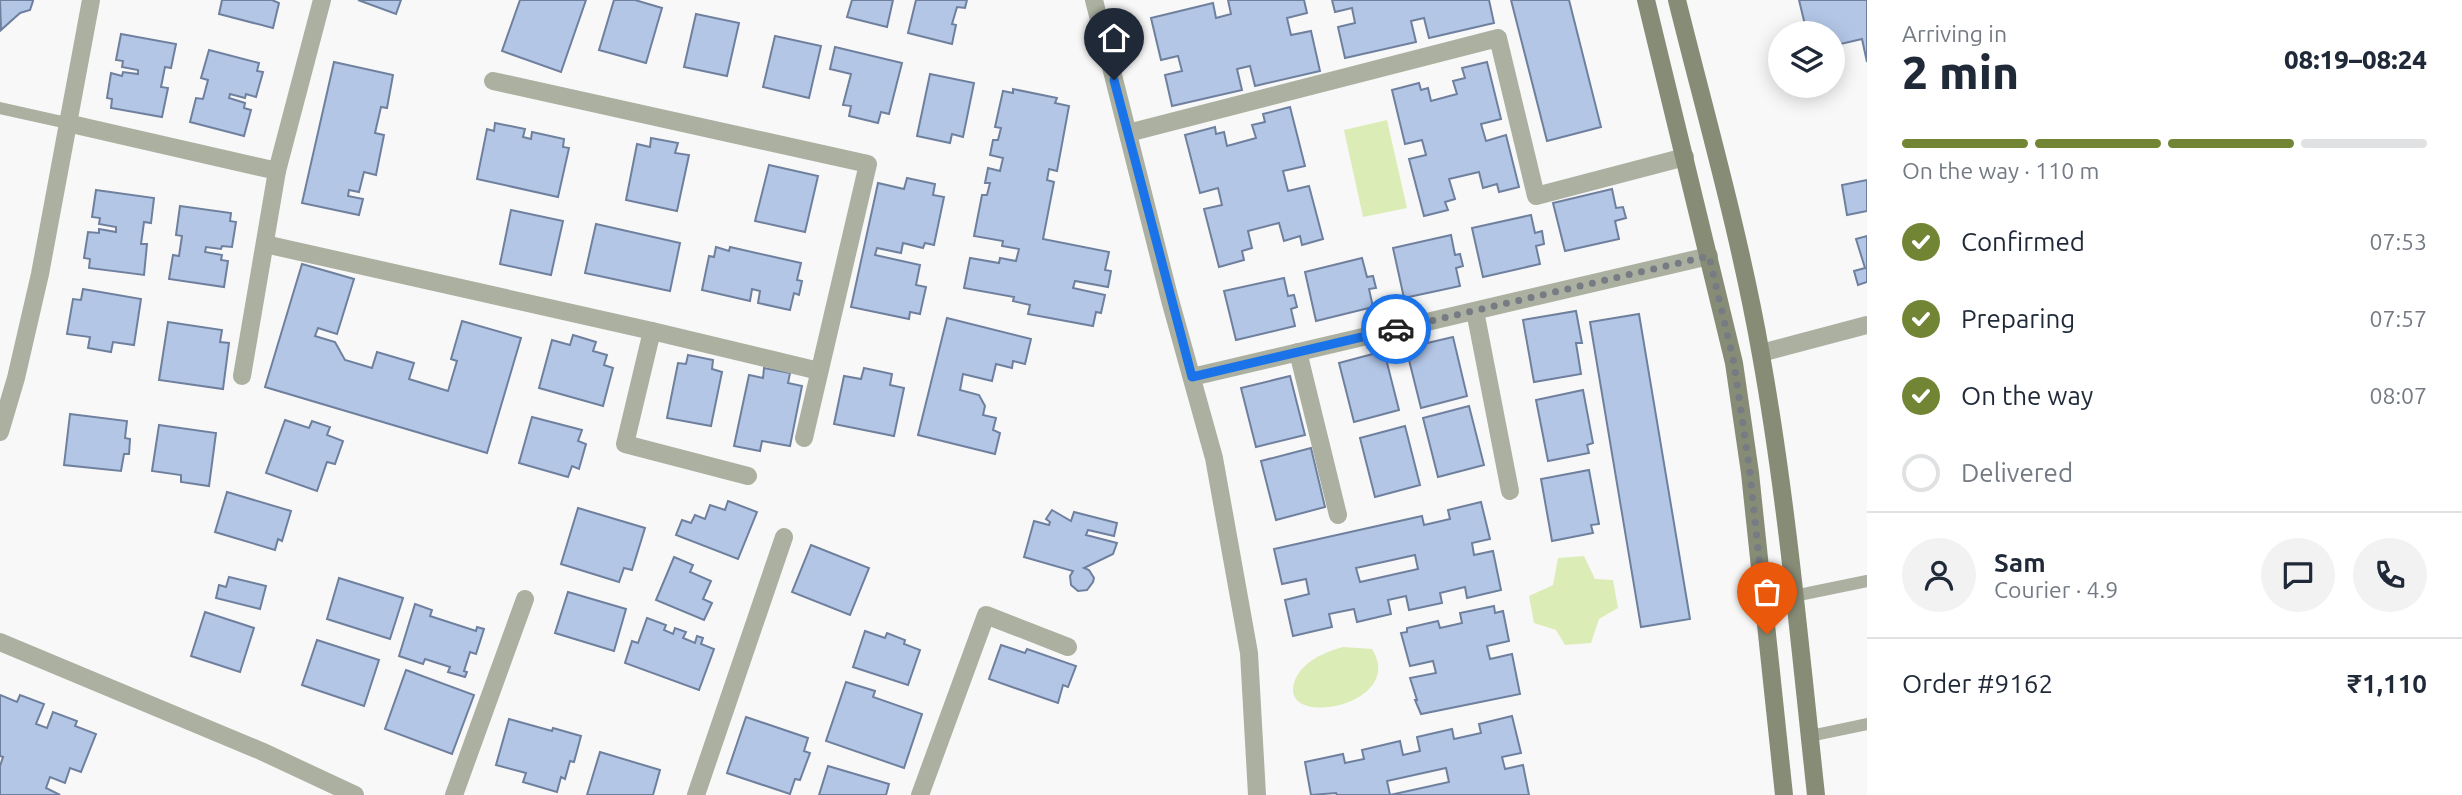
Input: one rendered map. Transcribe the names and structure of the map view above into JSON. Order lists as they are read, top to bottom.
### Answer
{
  "page": {
    "heading": ["2 min", "Arriving in", "08:19–08:24"],
    "panel": [
      "Sam",
      "Courier · 4.9",
      "Order #9162",
      "₹1,110"
    ],
    "bar": "On the way · 110 m",
    "list": [
      ["Confirmed", "07:53"],
      ["Preparing", "07:57"],
      ["On the way", "08:07"],
      "Delivered"
    ]
  }
}
